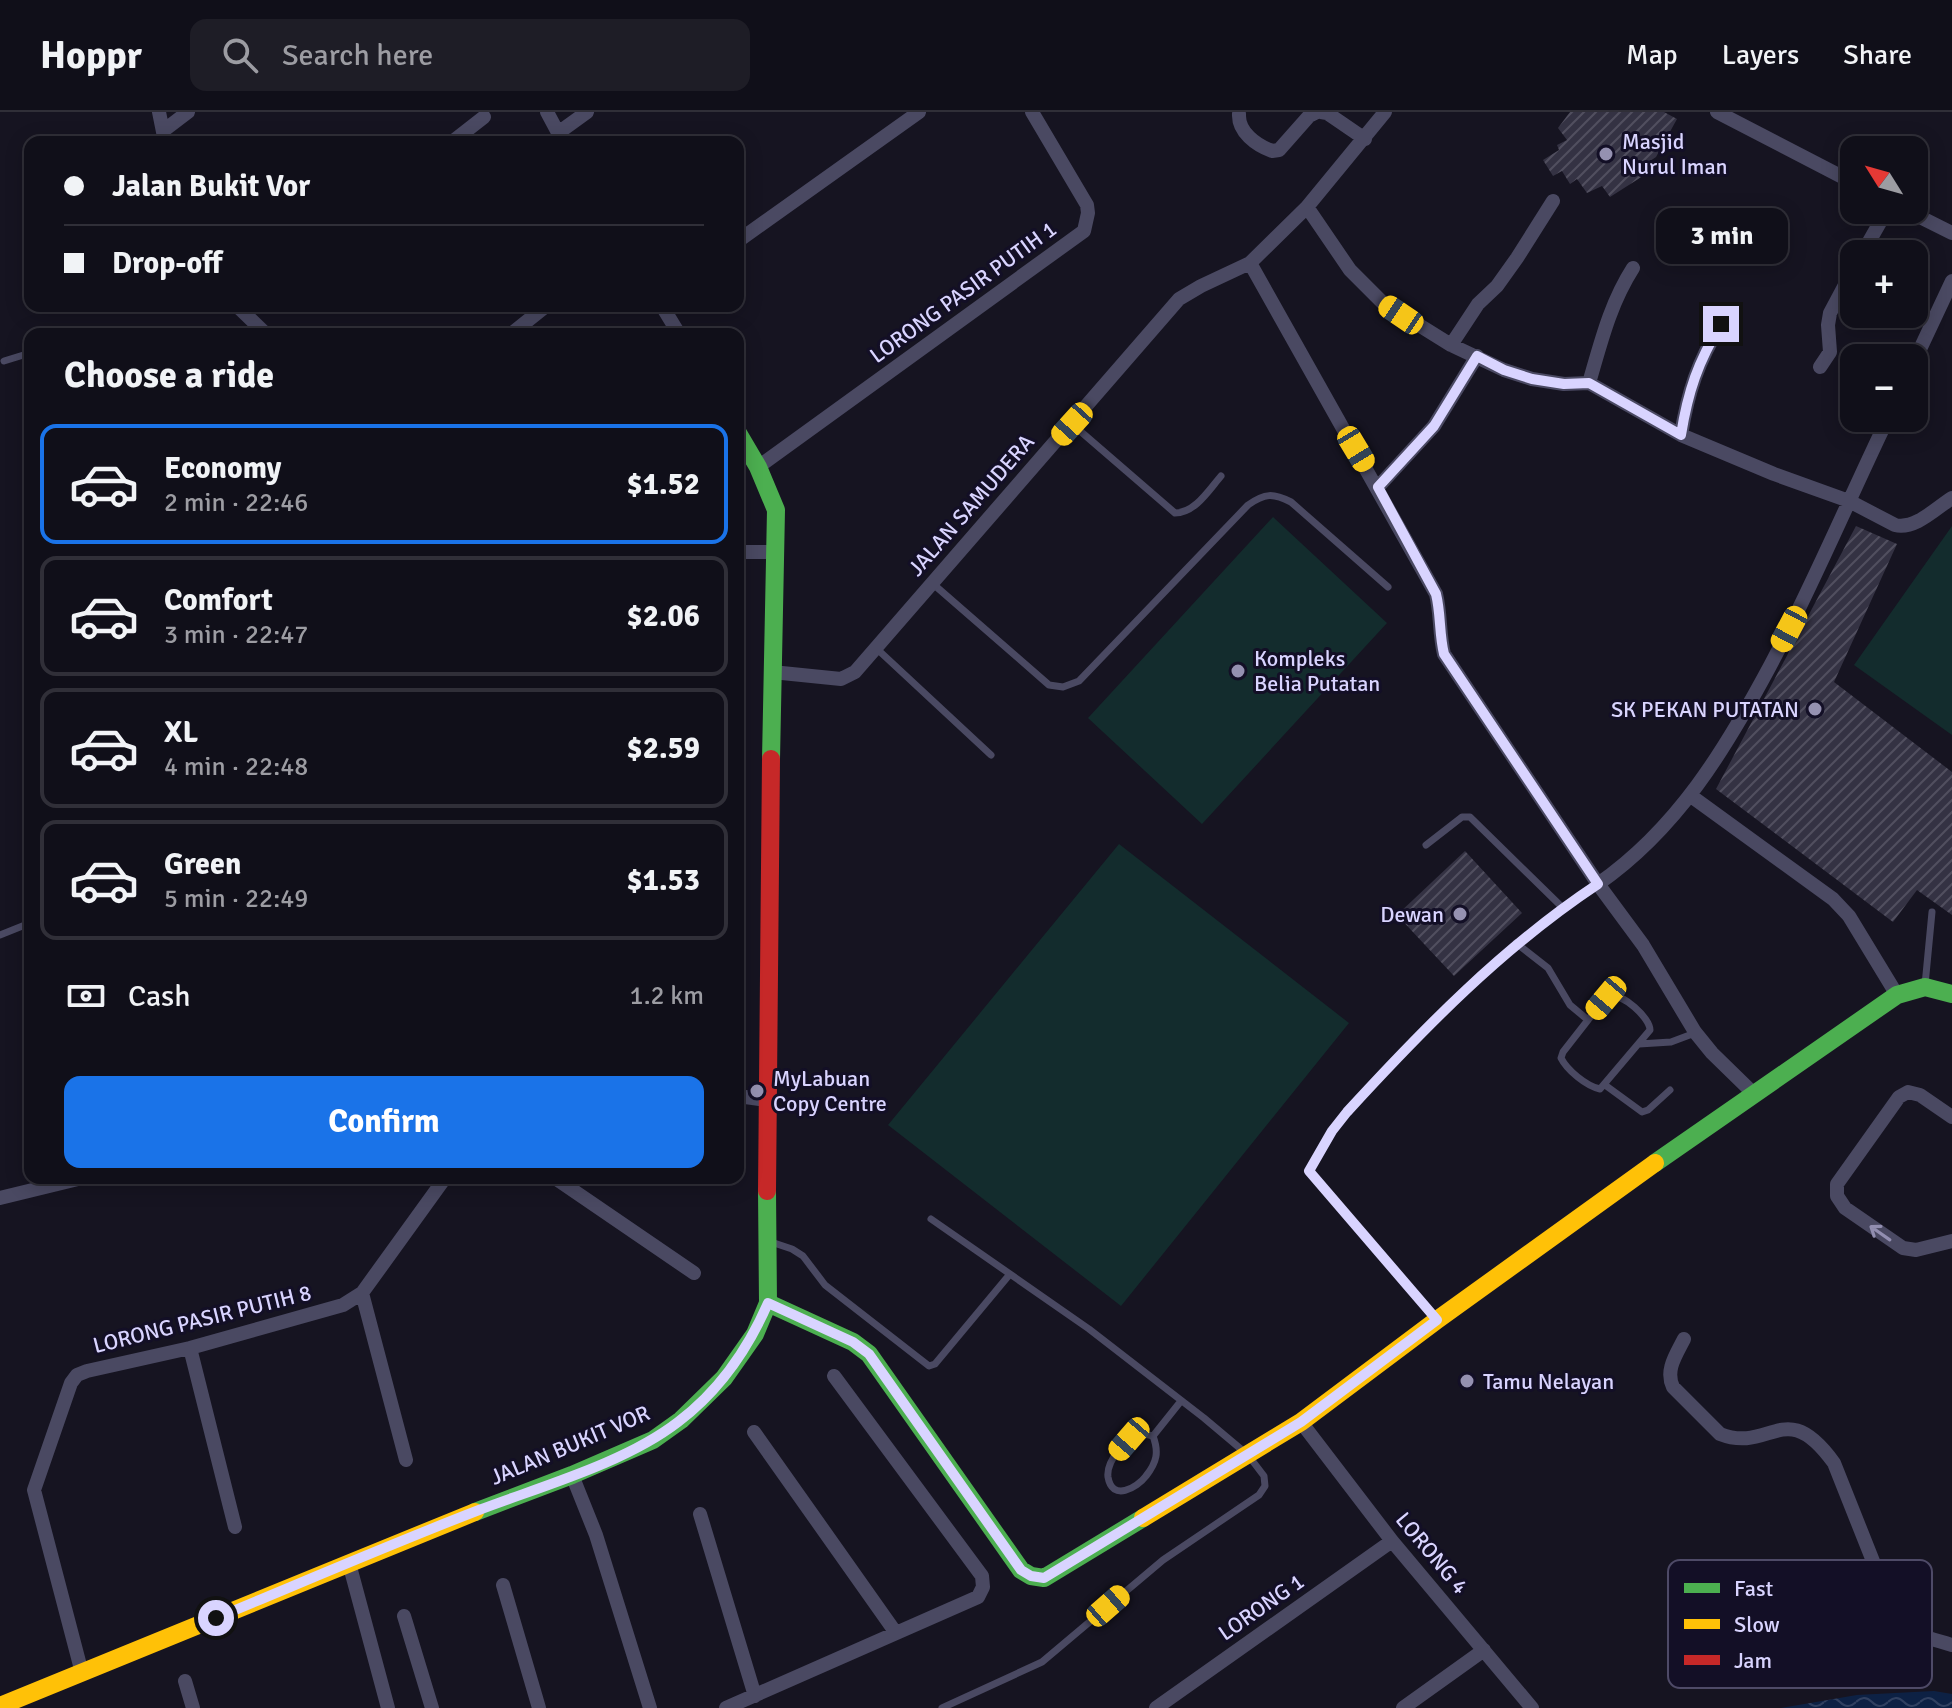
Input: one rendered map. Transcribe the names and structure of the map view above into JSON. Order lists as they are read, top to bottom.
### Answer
{
  "streets": {
    "street": [
      "LORONG PASIR PUTIH 1",
      "JALAN SAMUDERA",
      "LORONG PASIR PUTIH 8",
      "JALAN BUKIT VOR",
      "LORONG 4",
      "LORONG 1"
    ]
  },
  "crossings": [
    ["LORONG PASIR PUTIH 8", "JALAN BUKIT VOR"],
    ["LORONG 4", "LORONG 1"]
  ],
  "places": [
    "Masjid Nurul Iman",
    "Kompleks Belia Putatan",
    "SK PEKAN PUTATAN",
    "Dewan",
    "MyLabuan Copy Centre",
    "Tamu Nelayan"
  ],
  "legend": ["Fast", "Slow", "Jam"],
  "north": "top left",
  "page": {
    "header": "Hoppr",
    "search": "Search here",
    "nav": ["Map", "Layers", "Share"],
    "map_buttons": ["+", "−"],
    "banner": ["Jalan Bukit Vor", "Drop-off"],
    "bubble": "3 min",
    "heading": "Choose a ride",
    "list": [
      {
        "name": "Economy",
        "note": "2 min · 22:46",
        "value": "$1.52"
      },
      {
        "name": "Comfort",
        "note": "3 min · 22:47",
        "value": "$2.06"
      },
      {
        "name": "XL",
        "note": "4 min · 22:48",
        "value": "$2.59"
      },
      {
        "name": "Green",
        "note": "5 min · 22:49",
        "value": "$1.53"
      }
    ],
    "pay": ["Cash", "1.2 km"],
    "buttons": "Confirm"
  }
}
